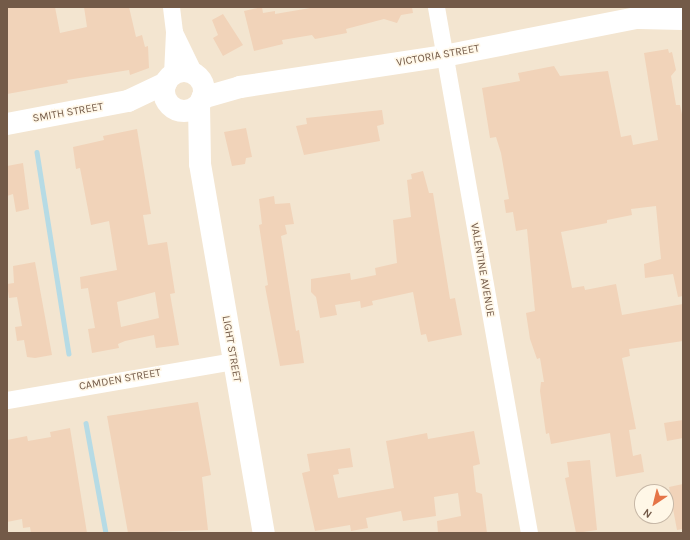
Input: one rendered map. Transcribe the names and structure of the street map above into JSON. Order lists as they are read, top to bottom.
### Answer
{
  "streets": {
    "street": [
      "VICTORIA STREET",
      "SMITH STREET",
      "VALENTINE AVENUE",
      "LIGHT STREET",
      "CAMDEN STREET"
    ]
  },
  "crossings": [
    ["VICTORIA STREET", "SMITH STREET"],
    ["VICTORIA STREET", "VALENTINE AVENUE"],
    ["VICTORIA STREET", "LIGHT STREET"],
    ["SMITH STREET", "LIGHT STREET"],
    ["LIGHT STREET", "CAMDEN STREET"]
  ],
  "north": "bottom left"
}
